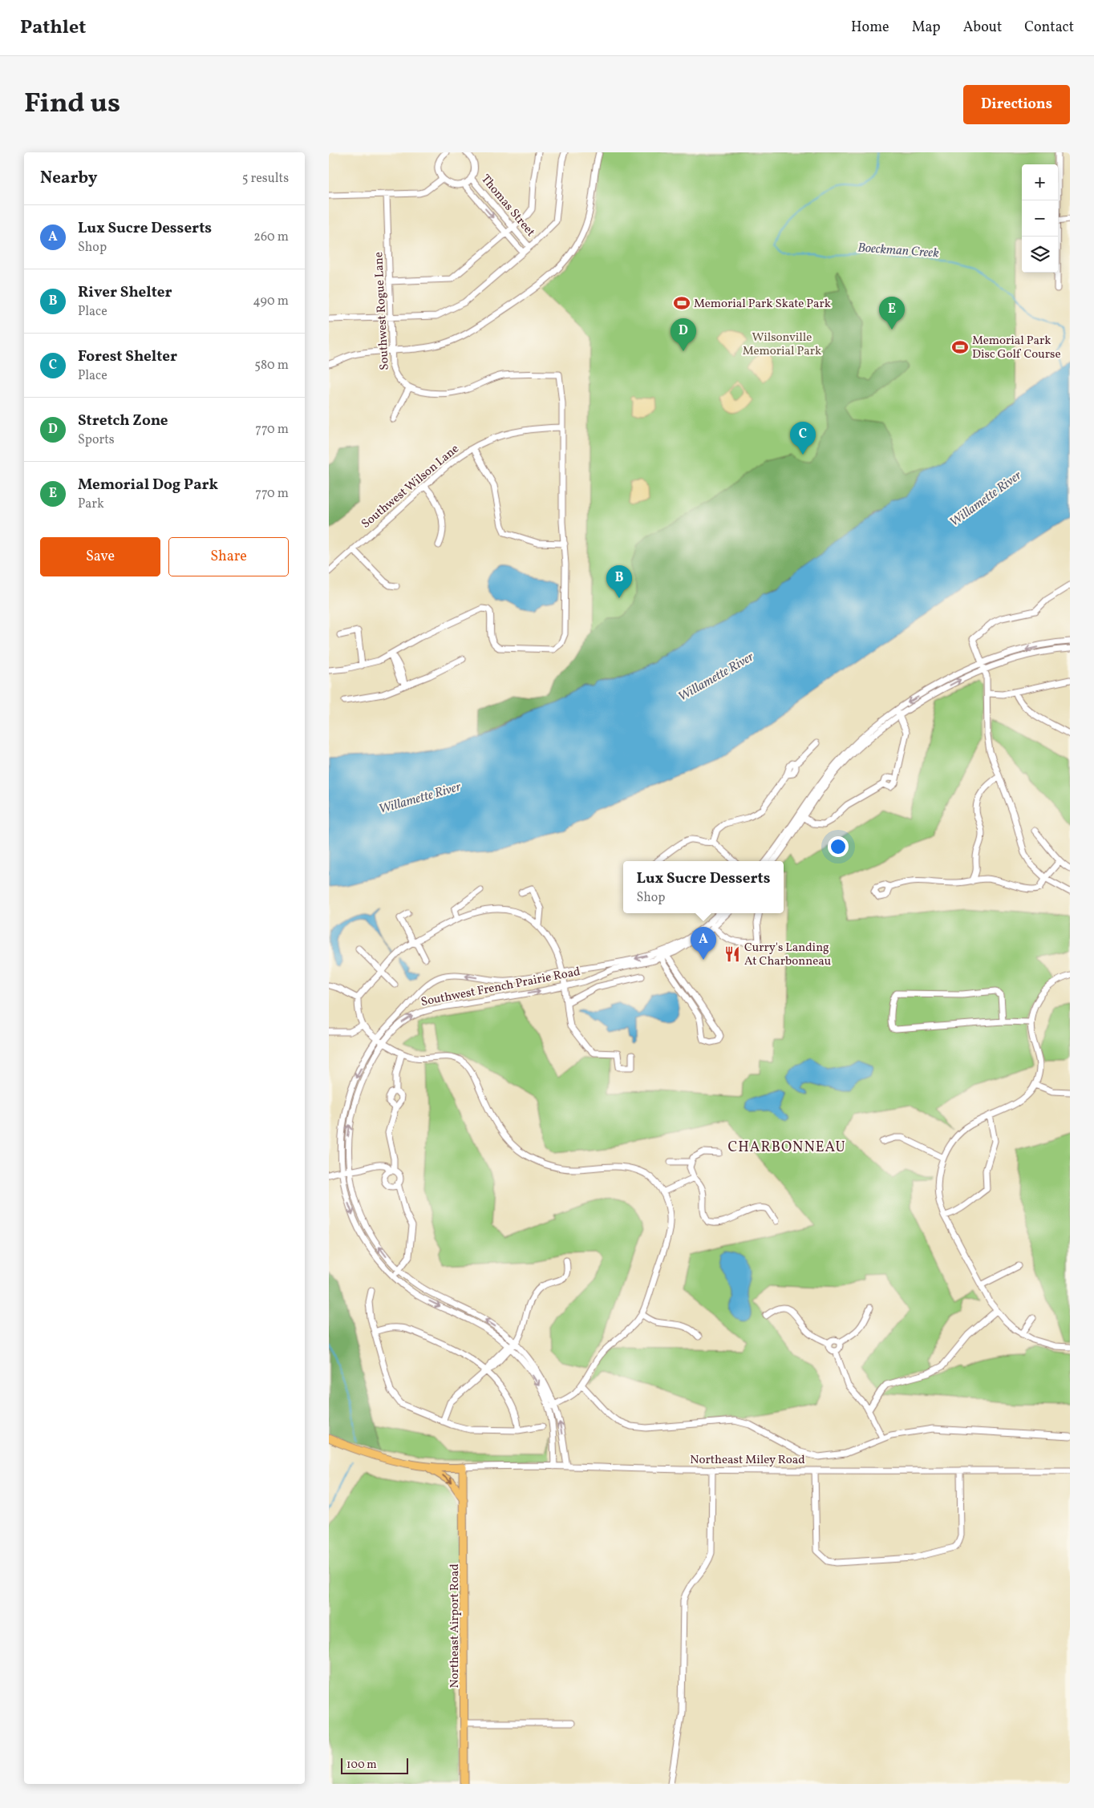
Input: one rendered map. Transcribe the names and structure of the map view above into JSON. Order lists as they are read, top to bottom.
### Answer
{
  "streets": {
    "main road": ["Northeast Miley Road", "Northeast Airport Road"],
    "street": [
      "Thomas Street",
      "Southwest Rogue Lane",
      "Southwest Wilson Lane",
      "Southwest French Prairie Road"
    ]
  },
  "crossings": [
    ["Southwest French Prairie Road", "Northeast Miley Road"],
    ["Northeast Miley Road", "Northeast Airport Road"]
  ],
  "districts": ["CHARBONNEAU"],
  "water": ["Boeckman Creek", "Willamette River"],
  "parks": ["Wilsonville Memorial Park"],
  "places": {
    "sports": ["Memorial Park Skate Park", "Memorial Park Disc Golf Course"],
    "restaurant": ["Curry's Landing At Charbonneau"]
  },
  "scale_bar": "100 m",
  "page": {
    "header": "Pathlet",
    "nav": [
      "Home",
      "Map",
      "About",
      "Contact"
    ],
    "title": "Find us",
    "buttons": [
      "Directions",
      ["Save", "Share"]
    ],
    "heading": ["Nearby", "5 results"],
    "map_buttons": ["+", "−"],
    "list": [
      {
        "mark": "A",
        "name": "Lux Sucre Desserts",
        "note": "Shop",
        "value": "260 m"
      },
      {
        "mark": "B",
        "name": "River Shelter",
        "note": "Place",
        "value": "490 m"
      },
      {
        "mark": "C",
        "name": "Forest Shelter",
        "note": "Place",
        "value": "580 m"
      },
      {
        "mark": "D",
        "name": "Stretch Zone",
        "note": "Sports",
        "value": "770 m"
      },
      {
        "mark": "E",
        "name": "Memorial Dog Park",
        "note": "Park",
        "value": "770 m"
      }
    ],
    "pins": [
      "E",
      "D",
      "C",
      "B",
      "A"
    ],
    "popup": ["Lux Sucre Desserts", "Shop"],
    "scale": "100 m"
  }
}
